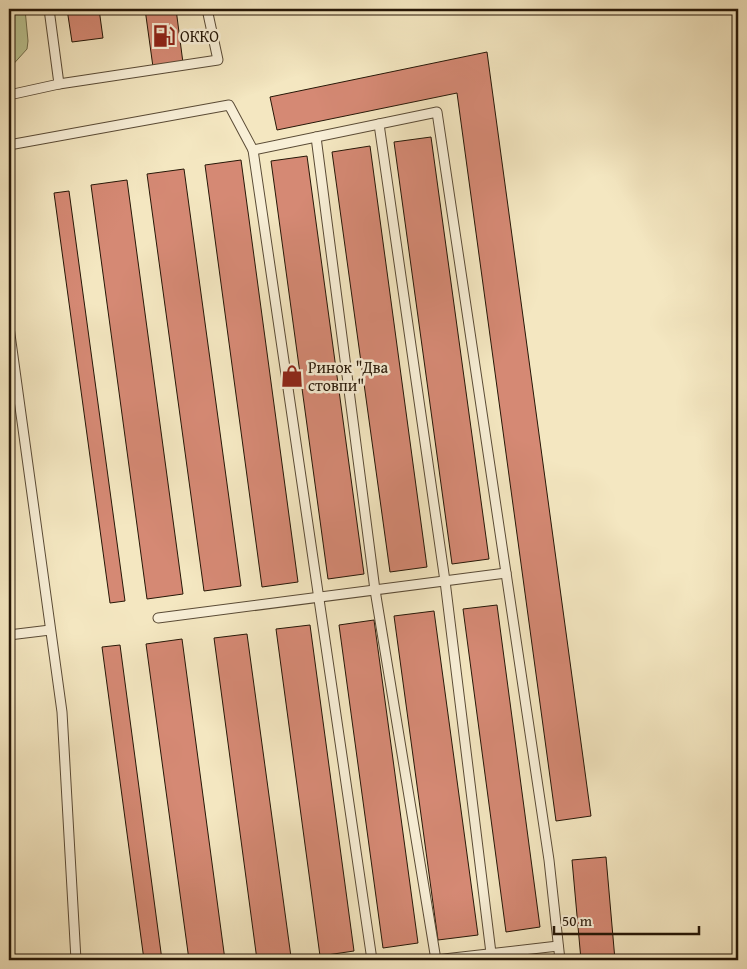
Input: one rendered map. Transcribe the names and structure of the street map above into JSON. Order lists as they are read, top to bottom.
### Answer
{
  "places": {
    "fuel station": ["ОККО"],
    "shop": ["Ринок \"Два стовпи\""]
  },
  "scale_bar": "50 m"
}
